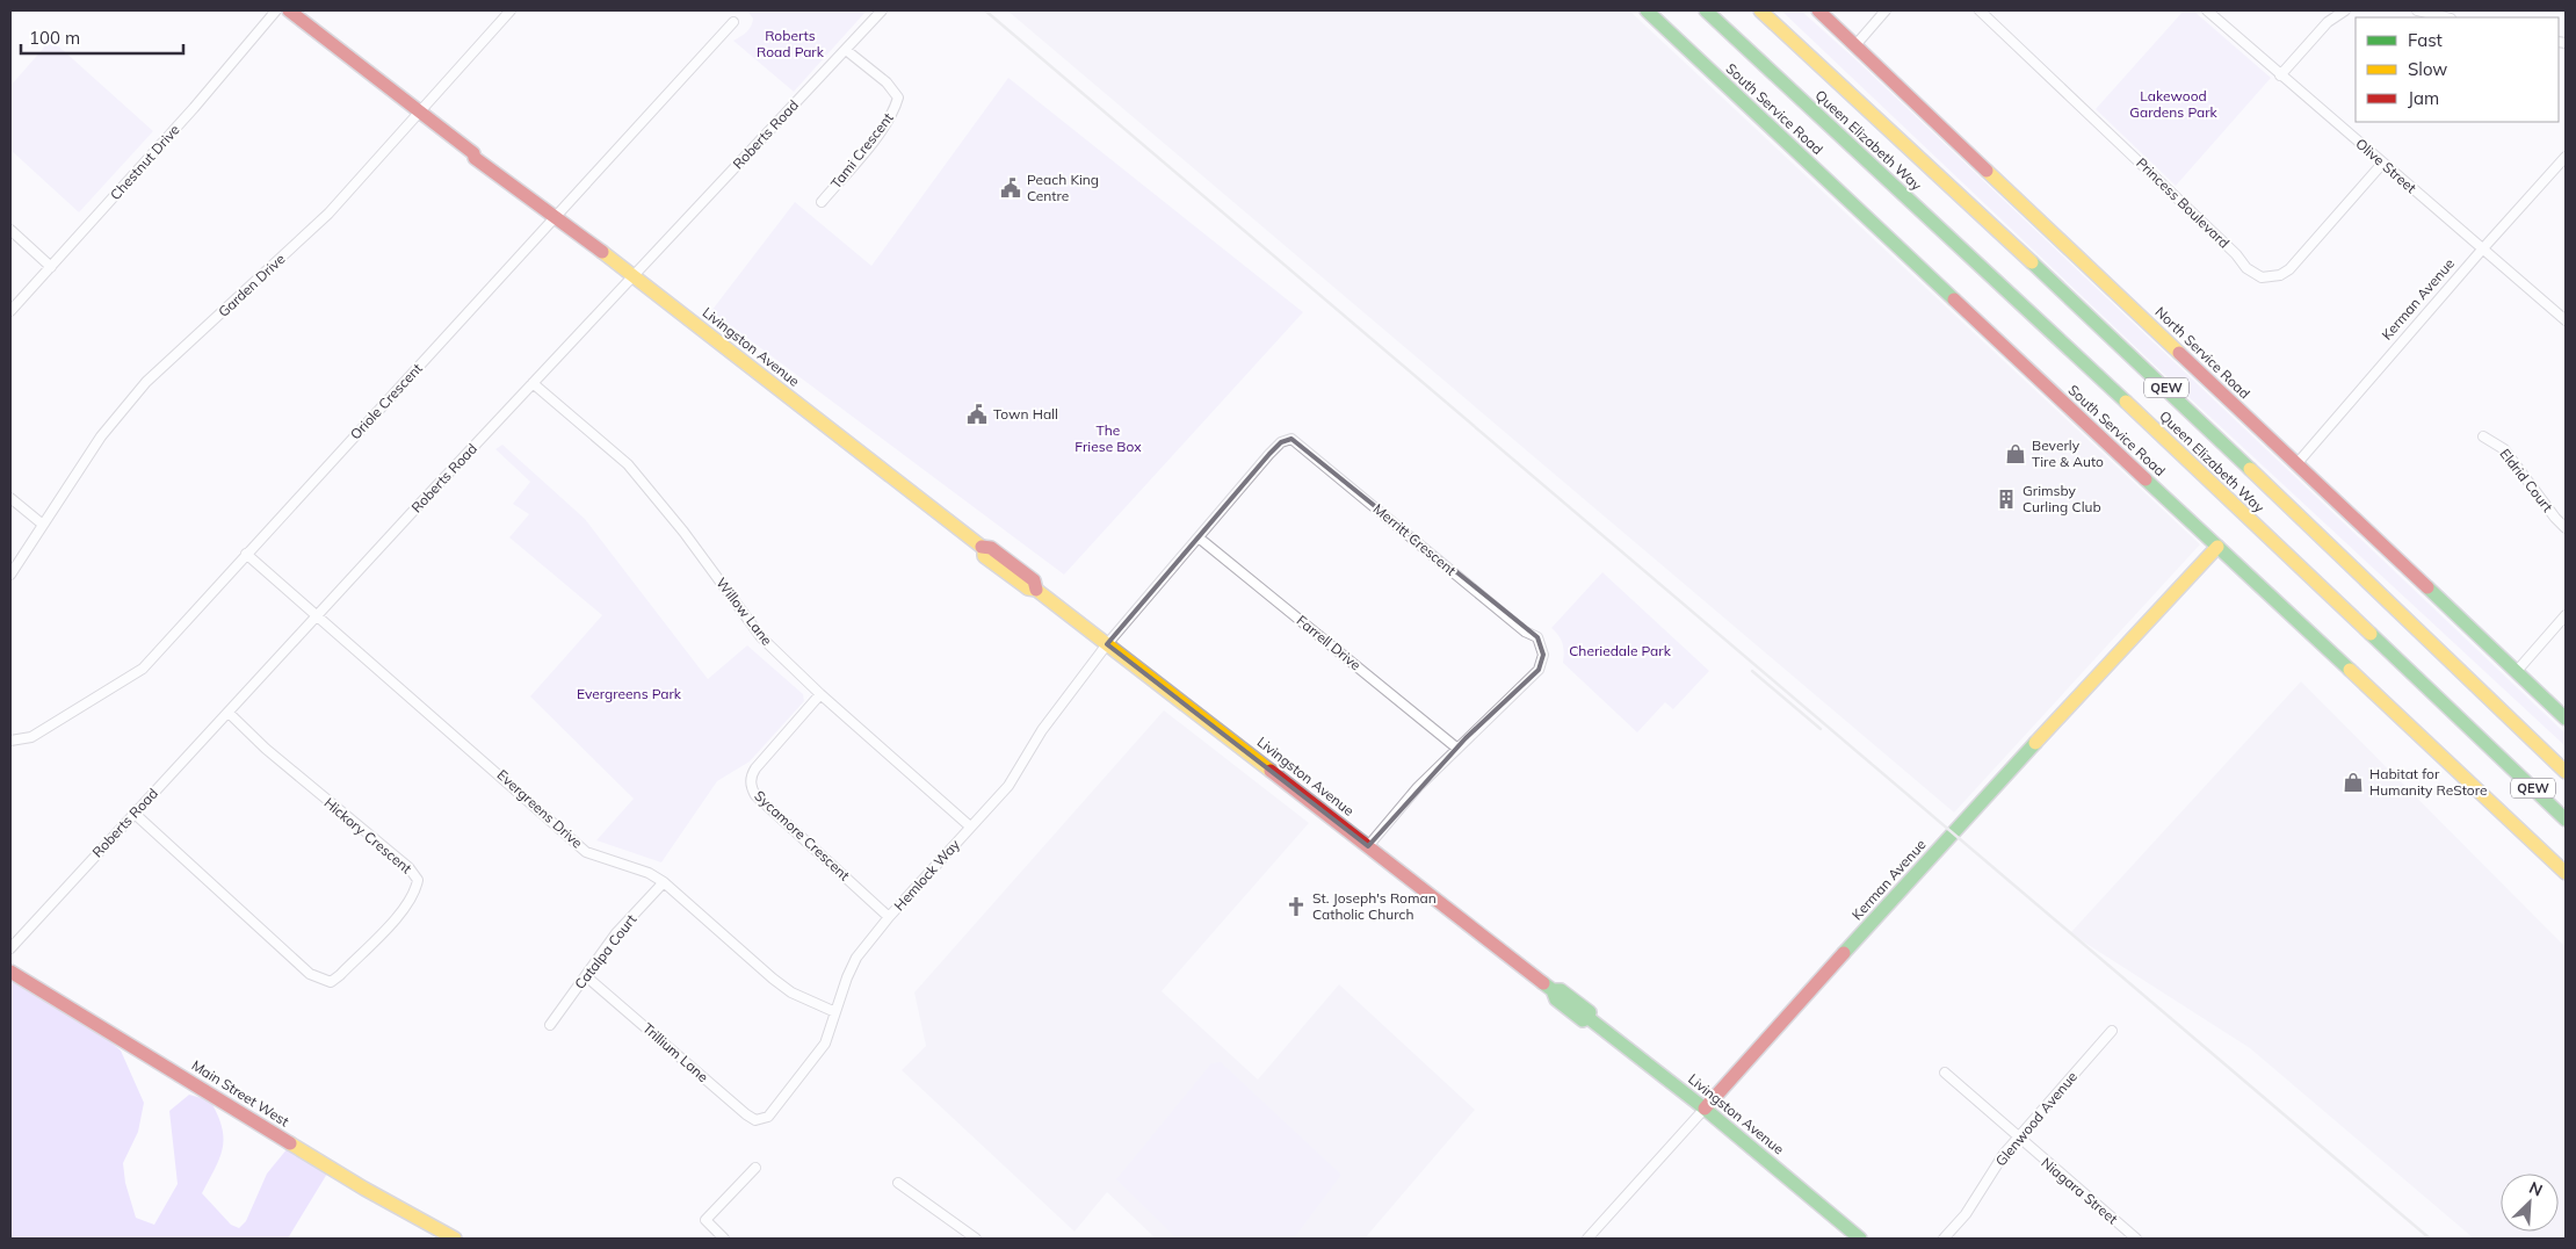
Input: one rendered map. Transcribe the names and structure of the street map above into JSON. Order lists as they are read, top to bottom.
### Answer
{
  "streets": {
    "main road": [
      "South Service Road",
      "Queen Elizabeth Way",
      "Kerman Avenue",
      "Livingston Avenue",
      "North Service Road",
      "QEW",
      "Main Street West"
    ],
    "street": [
      "Roberts Road",
      "Tami Crescent",
      "Chestnut Drive",
      "Olive Street",
      "Princess Boulevard",
      "Garden Drive",
      "Oriole Crescent",
      "Eldrid Court",
      "Merritt Crescent",
      "Willow Lane",
      "Farrell Drive",
      "Evergreens Drive",
      "Hickory Crescent",
      "Sycamore Crescent",
      "Hemlock Way",
      "Catalpa Court",
      "Trillium Lane",
      "Glenwood Avenue",
      "Niagara Street"
    ]
  },
  "crossings": [
    ["South Service Road", "Kerman Avenue"],
    ["Roberts Road", "Tami Crescent"],
    ["Roberts Road", "Livingston Avenue"],
    ["Roberts Road", "Willow Lane"],
    ["Roberts Road", "Evergreens Drive"],
    ["Roberts Road", "Hickory Crescent"],
    ["Olive Street", "Princess Boulevard"],
    ["Olive Street", "Kerman Avenue"],
    ["Garden Drive", "Livingston Avenue"],
    ["Kerman Avenue", "Livingston Avenue"],
    ["Kerman Avenue", "North Service Road"],
    ["Livingston Avenue", "Oriole Crescent"],
    ["Livingston Avenue", "Merritt Crescent"],
    ["Livingston Avenue", "Hemlock Way"],
    ["Oriole Crescent", "Evergreens Drive"],
    ["Merritt Crescent", "Farrell Drive"],
    ["Merritt Crescent", "Hemlock Way"],
    ["Willow Lane", "Sycamore Crescent"],
    ["Willow Lane", "Hemlock Way"],
    ["Evergreens Drive", "Hemlock Way"],
    ["Evergreens Drive", "Catalpa Court"],
    ["Sycamore Crescent", "Hemlock Way"],
    ["Hemlock Way", "Trillium Lane"],
    ["Catalpa Court", "Trillium Lane"],
    ["Glenwood Avenue", "Niagara Street"]
  ],
  "parks": [
    "Roberts Road Park",
    "Lakewood Gardens Park",
    "The Friese Box",
    "Cheriedale Park",
    "Evergreens Park"
  ],
  "places": {
    "public building": ["Peach King Centre", "Town Hall"],
    "shop": ["Beverly Tire & Auto", "Habitat for Humanity ReStore"],
    "building": ["Grimsby Curling Club"],
    "church": ["St. Joseph's Roman Catholic Church"]
  },
  "legend": ["Fast", "Slow", "Jam"],
  "scale_bar": "100 m",
  "north": "top right"
}
